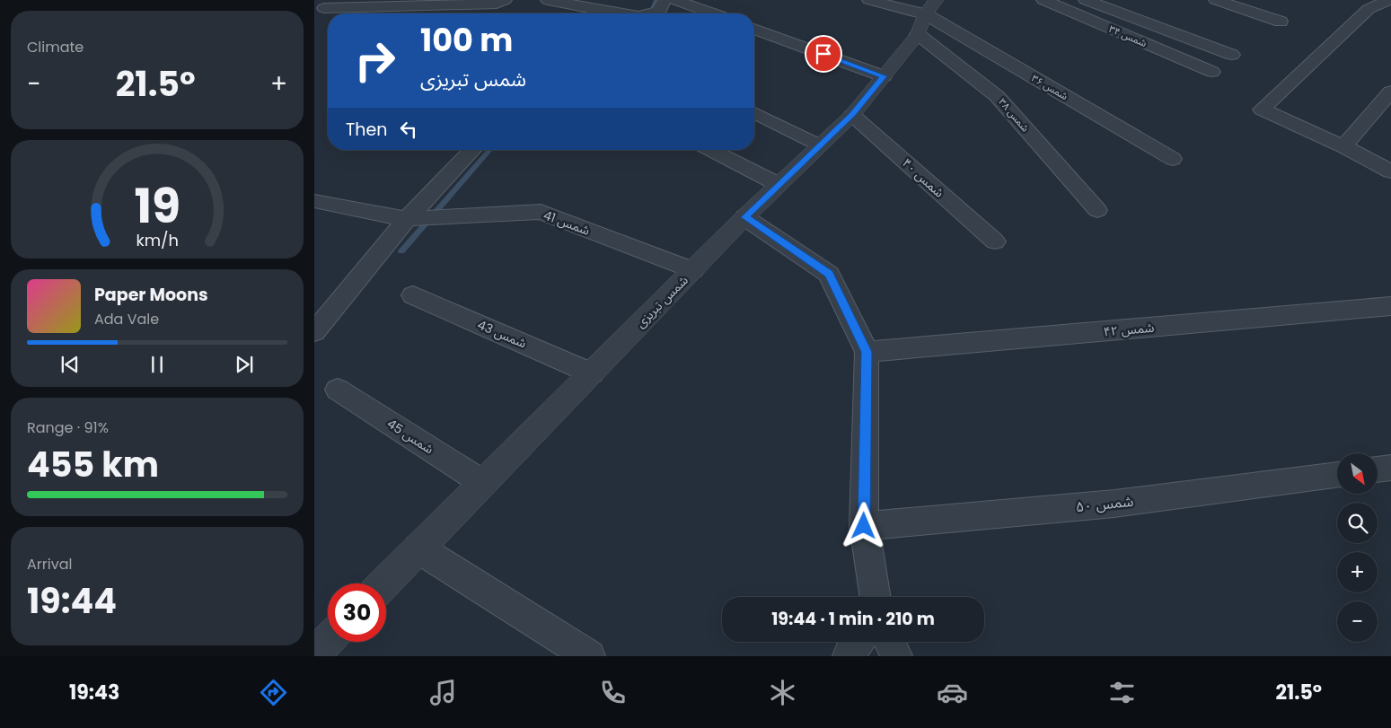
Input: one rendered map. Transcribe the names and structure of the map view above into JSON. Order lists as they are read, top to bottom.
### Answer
{
  "streets": {
    "street": [
      "شمس ۳۴",
      "شمس ۳۶",
      "شمس ۳۸",
      "شمس ۴۰",
      "شمس 41",
      "شمس تبریزی",
      "شمس ۴۲",
      "شمس 43",
      "شمس 45",
      "شمس ۵۰"
    ]
  },
  "crossings": [
    ["شمس ۳۶", "شمس ۳۸"],
    ["شمس ۳۶", "شمس تبریزی"],
    ["شمس ۳۸", "شمس تبریزی"],
    ["شمس ۴۰", "شمس تبریزی"],
    ["شمس 41", "شمس تبریزی"],
    ["شمس تبریزی", "شمس 43"],
    ["شمس تبریزی", "شمس 45"]
  ],
  "north": "bottom right",
  "page": {
    "tile": [
      "Climate",
      ["Range · 91%", "455 km"],
      ["Arrival", "19:44"]
    ],
    "turn": ["100 m", "شمس تبریزی"],
    "heat": ["−", "21.5°", "+"],
    "then": "Then",
    "song": ["Paper Moons", "Ada Vale"],
    "map_buttons": ["+", "−"],
    "limit": "30",
    "trip": "19:44 · 1 min · 210 m",
    "tabs": ["19:43", "21.5°"],
    "gauge": ["19", "km/h"]
  }
}
